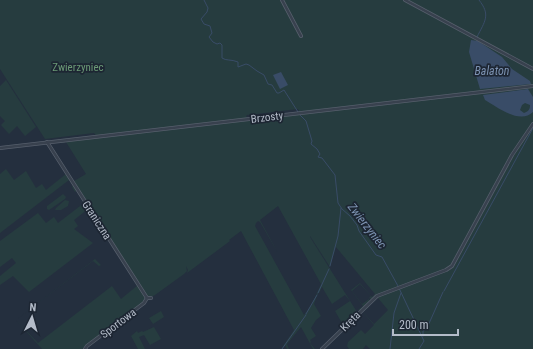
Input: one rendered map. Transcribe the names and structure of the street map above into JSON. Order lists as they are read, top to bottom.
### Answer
{
  "streets": {
    "street": [
      "Brzosty",
      "Graniczna",
      "Kręta",
      "Sportowa"
    ]
  },
  "crossings": [
    ["Brzosty", "Graniczna"],
    ["Graniczna", "Sportowa"]
  ],
  "water": ["Balaton", "Zwierzyniec"],
  "parks": ["Zwierzyniec"],
  "scale_bar": "200 m",
  "north": "top"
}
